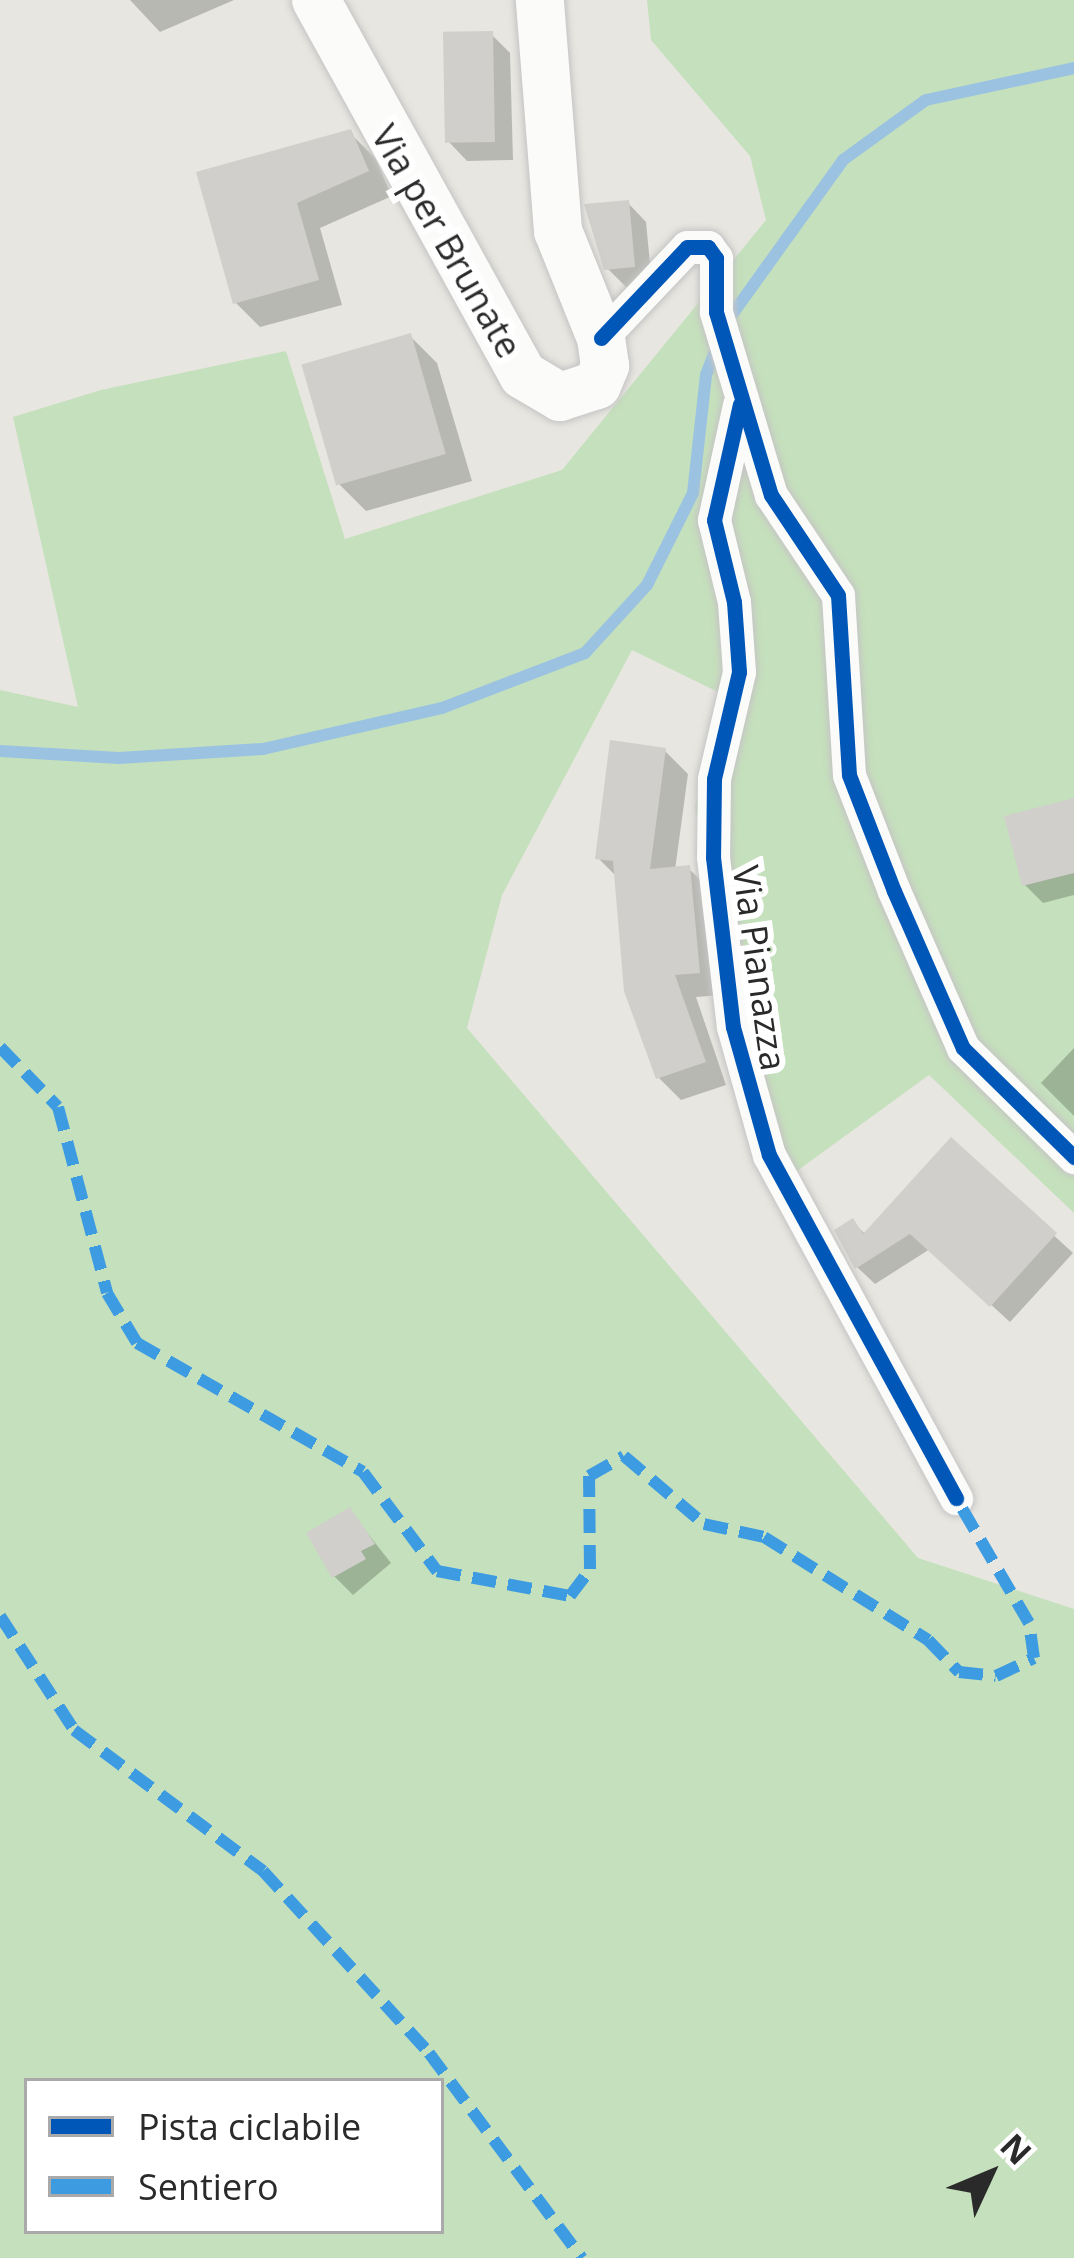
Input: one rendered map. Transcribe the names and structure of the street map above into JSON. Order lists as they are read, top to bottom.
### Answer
{
  "streets": {
    "street": ["Via per Brunate", "Via Pianazza"]
  },
  "crossings": [
    ["Via per Brunate", "Via Pianazza"]
  ],
  "legend": ["Pista ciclabile", "Sentiero"],
  "north": "top right"
}
